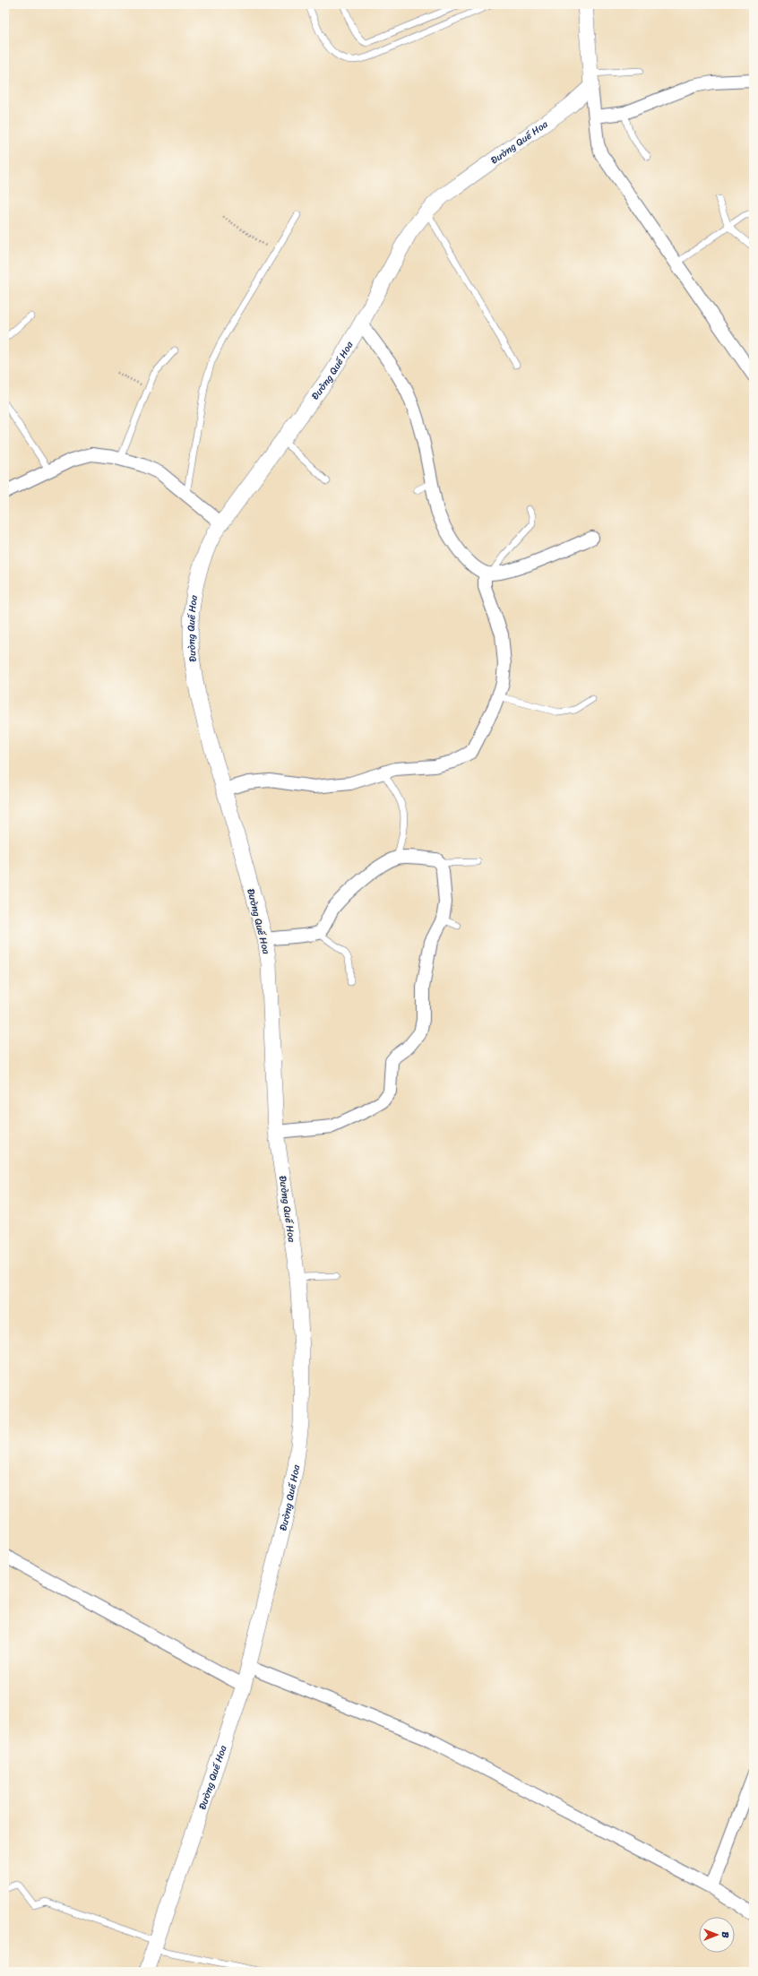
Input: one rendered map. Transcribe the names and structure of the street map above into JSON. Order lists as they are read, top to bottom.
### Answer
{
  "streets": {
    "street": ["Đường Quế Hoa"]
  },
  "north": "right"
}
